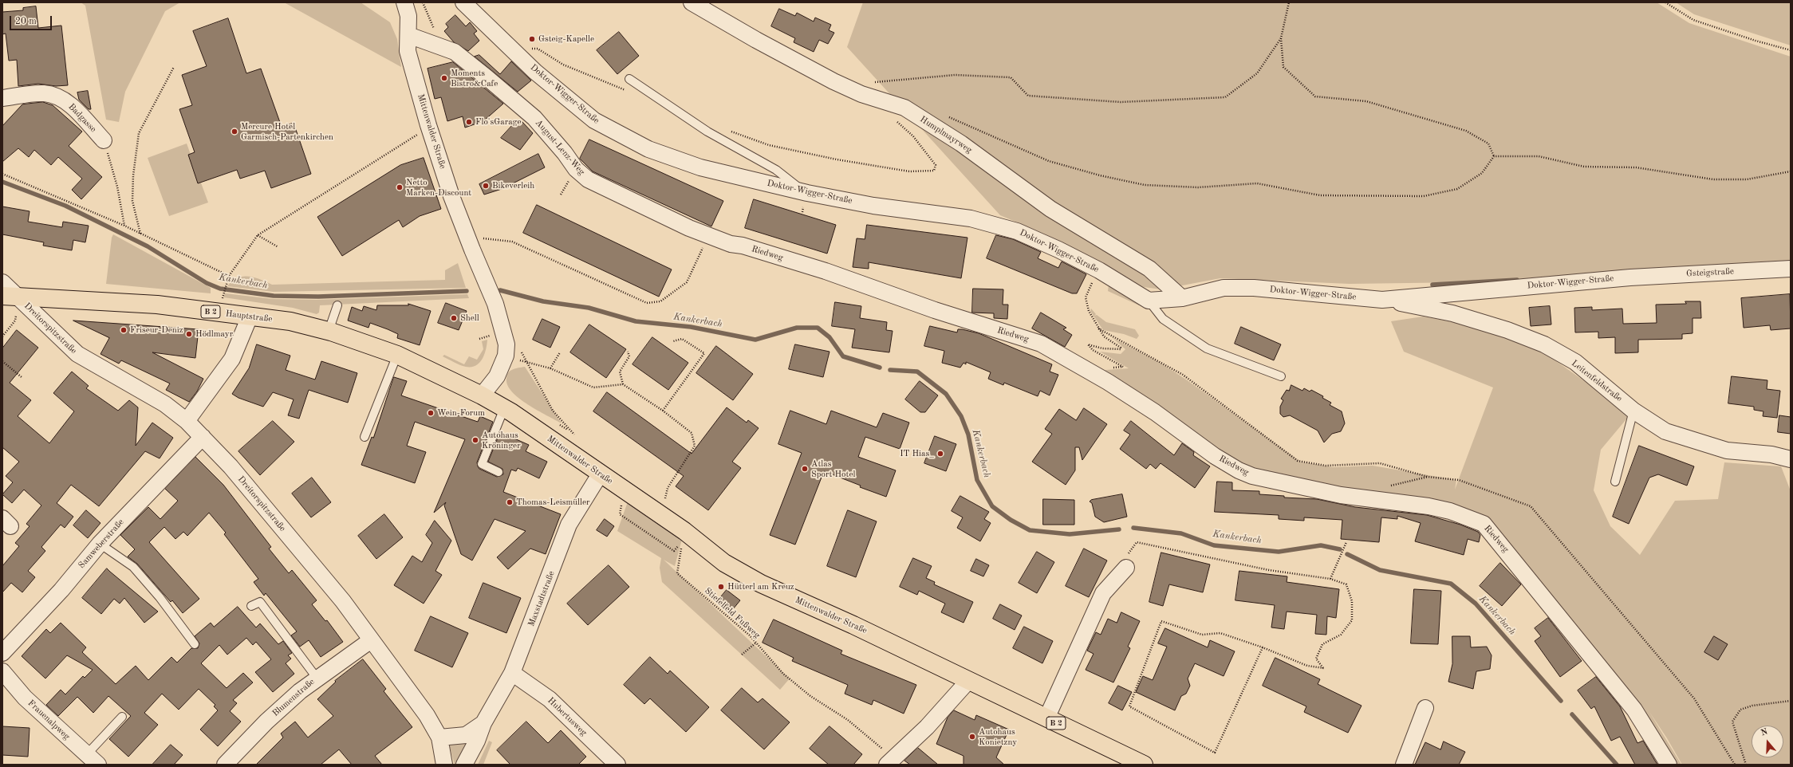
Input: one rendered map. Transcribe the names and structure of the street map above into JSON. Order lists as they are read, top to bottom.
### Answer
{
  "streets": {
    "main road": ["Mittenwalder Straße", "B 2", "Hauptstraße"],
    "street": [
      "Doktor-Wigger-Straße",
      "Badgasse",
      "Humplmayrweg",
      "August-Lenz-Weg",
      "Riedweg",
      "Gsteigstraße",
      "Dreitorspitzstraße",
      "Leitenfeldstraße",
      "Samweberstraße",
      "Maxstadtstraße",
      "Blumenstraße",
      "Hubertusweg",
      "Frauenalpweg"
    ],
    "path": ["Stiefelfeld Fußweg"]
  },
  "crossings": [
    ["Doktor-Wigger-Straße", "Humplmayrweg"],
    ["Doktor-Wigger-Straße", "Gsteigstraße"],
    ["Doktor-Wigger-Straße", "Leitenfeldstraße"],
    ["Mittenwalder Straße", "August-Lenz-Weg"],
    ["Mittenwalder Straße", "Hauptstraße"],
    ["Mittenwalder Straße", "Maxstadtstraße"],
    ["Mittenwalder Straße", "Stiefelfeld Fußweg"],
    ["August-Lenz-Weg", "Riedweg"],
    ["Hauptstraße", "Dreitorspitzstraße"],
    ["Dreitorspitzstraße", "Samweberstraße"],
    ["Dreitorspitzstraße", "Maxstadtstraße"],
    ["Dreitorspitzstraße", "Blumenstraße"],
    ["Maxstadtstraße", "Hubertusweg"]
  ],
  "water": ["Kankerbach"],
  "places": [
    "Gsteig-Kapelle",
    "Moments Bistro&Cafe",
    "Flo'sGarage",
    "Mercure Hotel Garmisch-Partenkirchen",
    "Bikeverleih",
    "Netto Marken-Discount",
    "Shell",
    "Friseur-Deniz",
    "Hödlmayr",
    "Wein-Forum",
    "Autohaus Kröninger",
    "IT Hias_",
    "Atlas Sport Hotel",
    "Thomas-Leismüller",
    "Hütterl am Kreuz",
    "Autohaus Konietzny"
  ],
  "scale_bar": "20 m",
  "north": "top"
}
